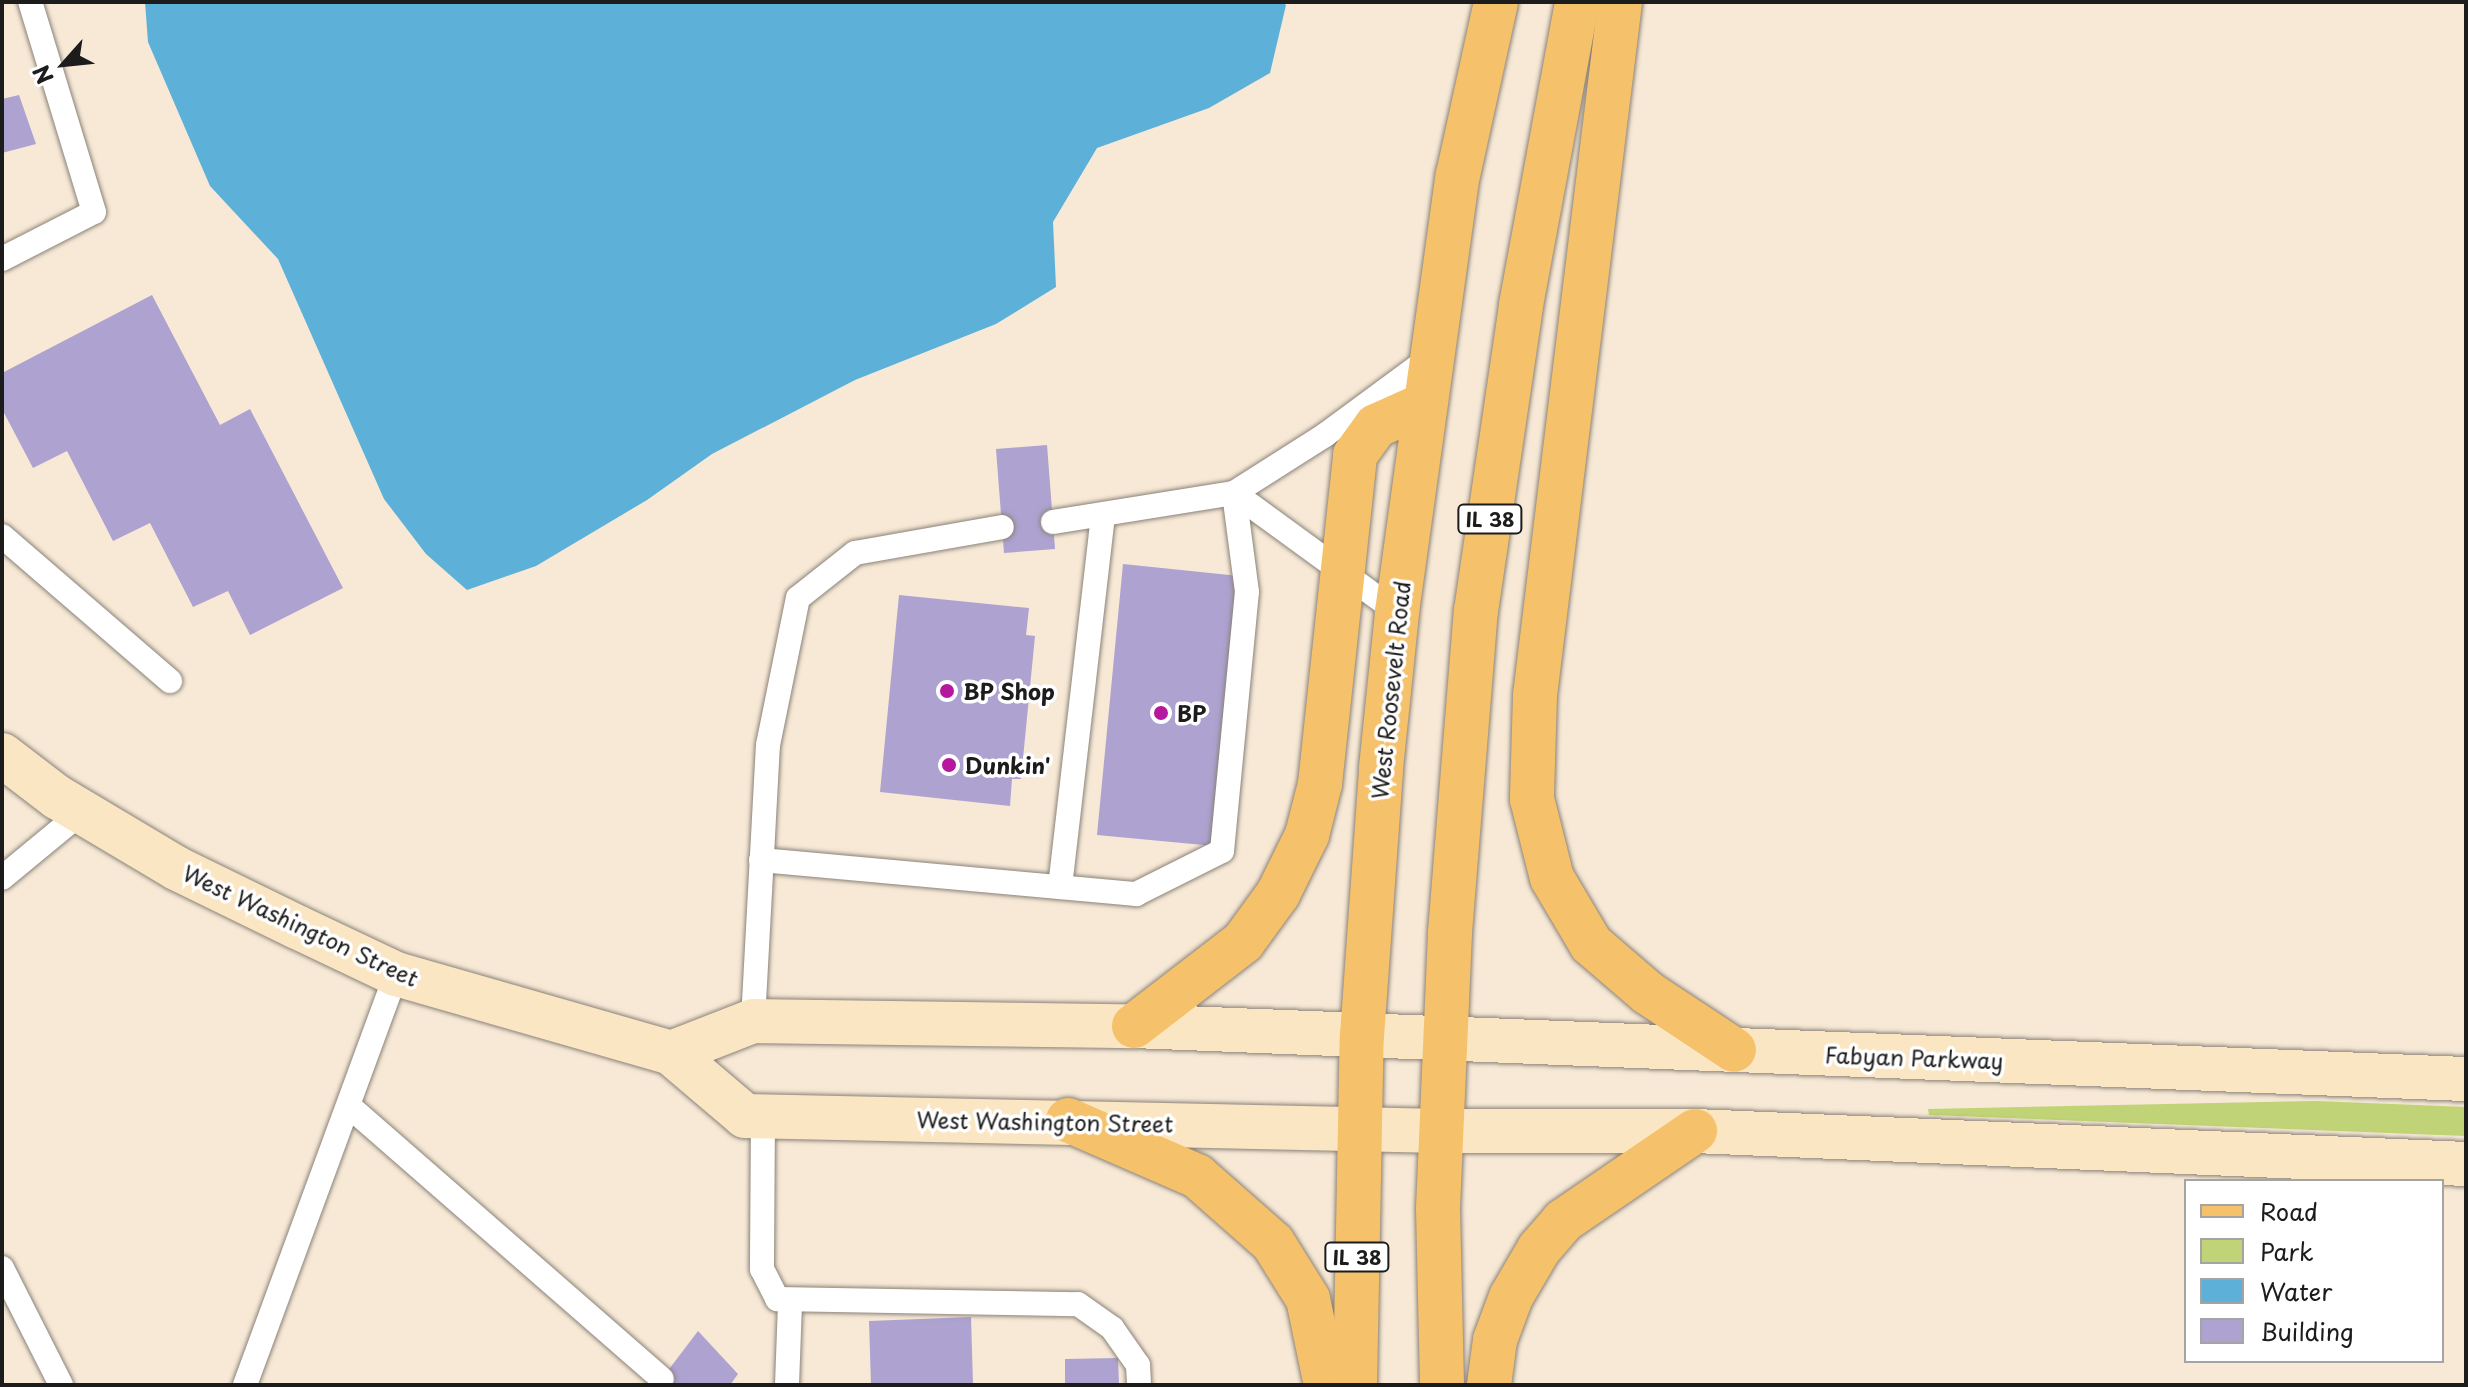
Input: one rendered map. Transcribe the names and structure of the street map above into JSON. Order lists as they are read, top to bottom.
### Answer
{
  "streets": {
    "main road": [
      "IL 38",
      "West Roosevelt Road",
      "West Washington Street",
      "Fabyan Parkway"
    ]
  },
  "crossings": [
    ["IL 38", "West Washington Street"],
    ["IL 38", "Fabyan Parkway"],
    ["West Roosevelt Road", "West Washington Street"],
    ["West Roosevelt Road", "Fabyan Parkway"]
  ],
  "places": ["BP Shop", "BP", "Dunkin'"],
  "legend": [
    "Road",
    "Park",
    "Water",
    "Building"
  ],
  "north": "bottom left"
}
